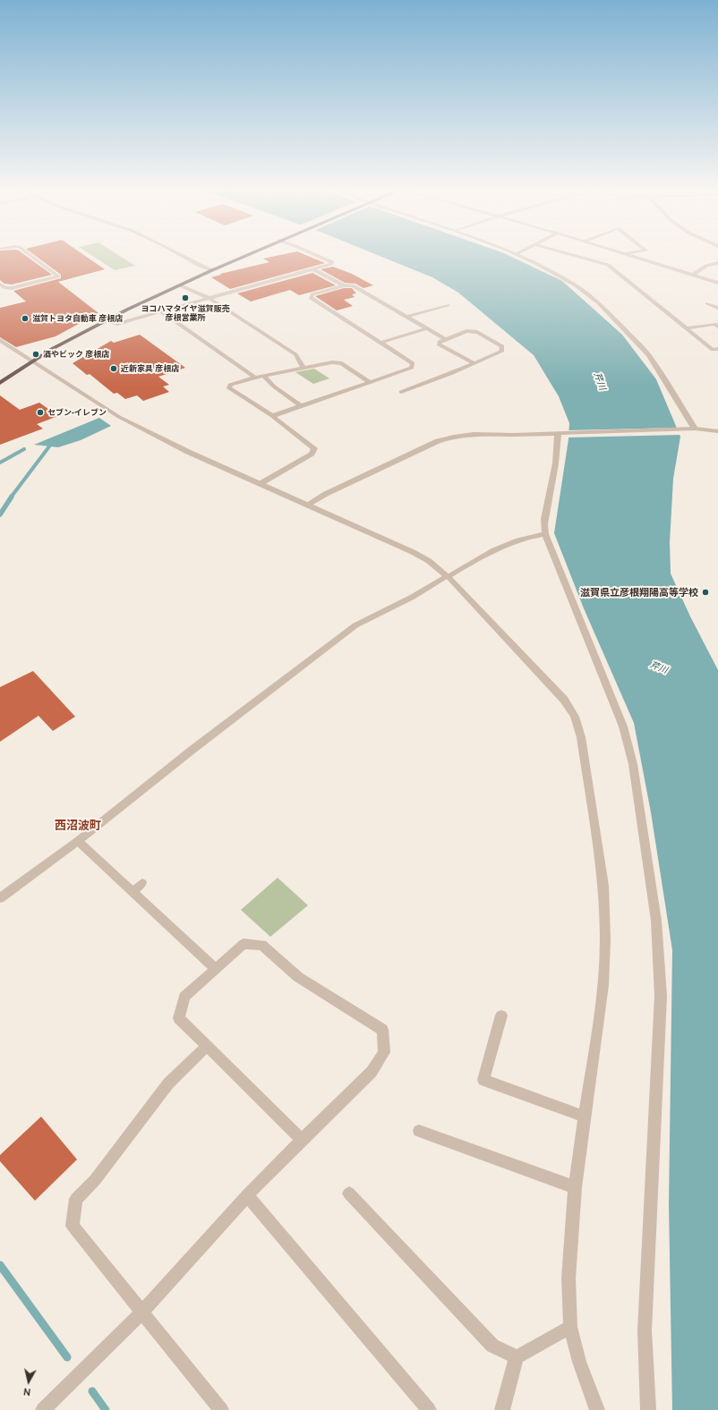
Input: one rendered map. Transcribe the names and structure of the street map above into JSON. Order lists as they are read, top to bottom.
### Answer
{
  "districts": ["西沼波町"],
  "water": ["芹川"],
  "places": [
    "ヨコハマタイヤ滋賀販売 彦根営業所",
    "滋賀トヨタ自動車 彦根店",
    "酒やビック 彦根店",
    "近新家具 彦根店",
    "セブン-イレブン",
    "滋賀県立彦根翔陽高等学校"
  ],
  "north": "bottom"
}
